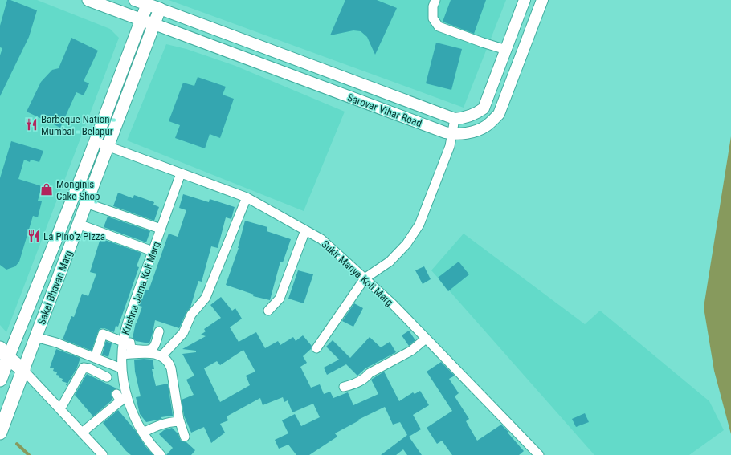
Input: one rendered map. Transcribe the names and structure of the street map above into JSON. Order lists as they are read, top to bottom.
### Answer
{
  "streets": {
    "main road": ["Sakal Bhavan Marg"],
    "street": ["Sarovar Vihar Road", "Sukir Manya Koli Marg", "Krishna Jama Koli Marg"]
  },
  "crossings": [
    ["Sarovar Vihar Road", "Sakal Bhavan Marg"],
    ["Sukir Manya Koli Marg", "Sakal Bhavan Marg"],
    ["Sukir Manya Koli Marg", "Krishna Jama Koli Marg"]
  ],
  "places": {
    "restaurant": ["Barbeque Nation - Mumbai - Belapur", "La Pino’z Pizza"],
    "shop": ["Monginis Cake Shop"]
  }
}
